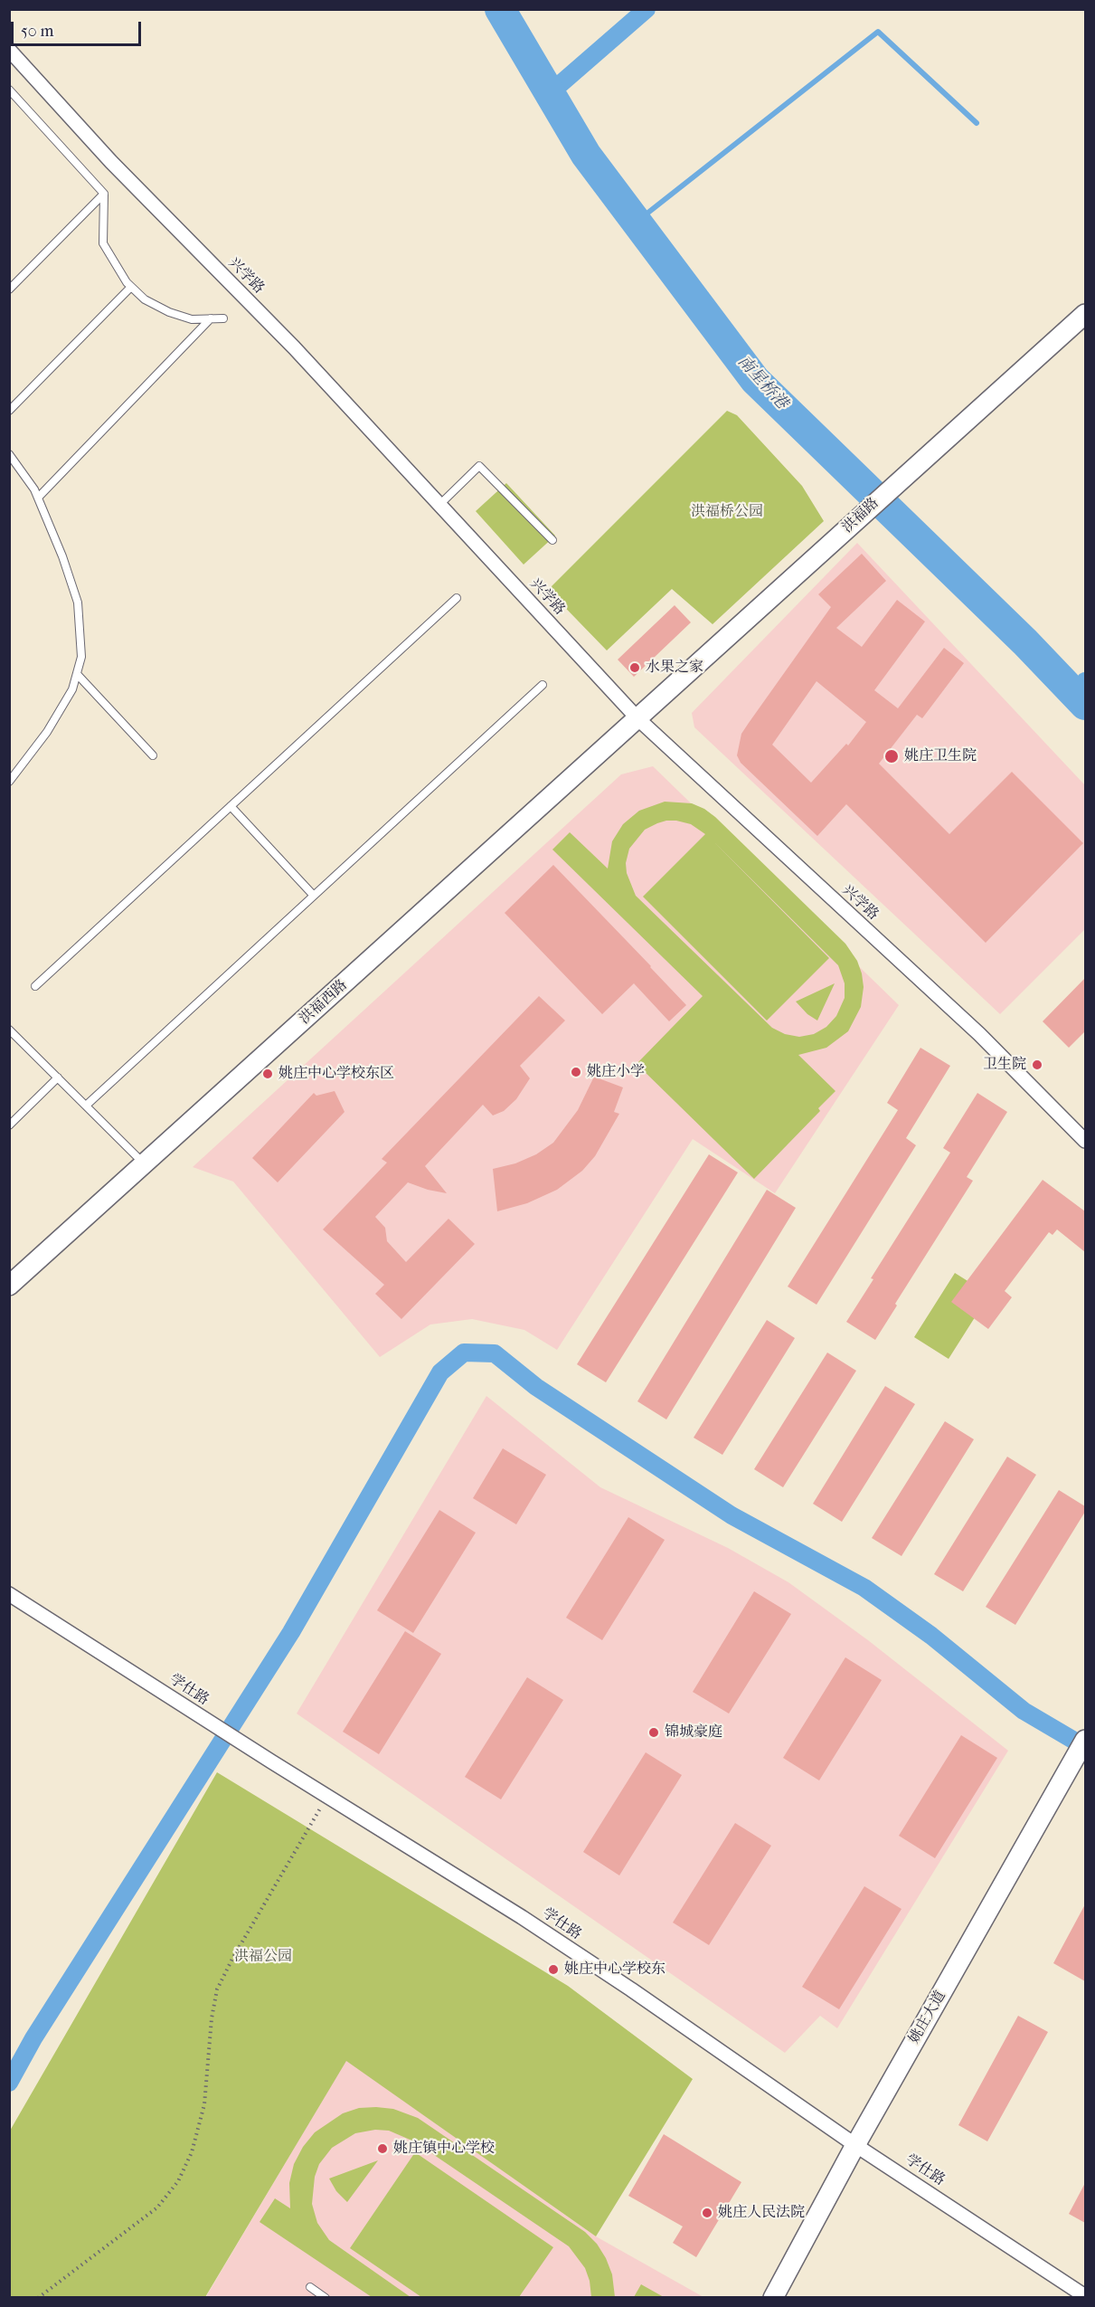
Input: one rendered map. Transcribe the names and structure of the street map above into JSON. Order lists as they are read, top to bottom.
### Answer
{
  "streets": {
    "street": [
      "兴学路",
      "洪福路",
      "洪福西路",
      "学仕路",
      "姚庄大道"
    ]
  },
  "crossings": [
    ["兴学路", "洪福路"],
    ["兴学路", "洪福西路"],
    ["洪福路", "洪福西路"],
    ["学仕路", "姚庄大道"]
  ],
  "water": ["南星桥港"],
  "parks": ["洪福桥公园", "洪福公园"],
  "places": [
    "水果之家",
    "姚庄卫生院",
    "卫生院",
    "姚庄小学",
    "姚庄中心学校东区",
    "锦城豪庭",
    "姚庄中心学校东",
    "姚庄镇中心学校",
    "姚庄人民法院"
  ],
  "scale_bar": "50 m"
}
